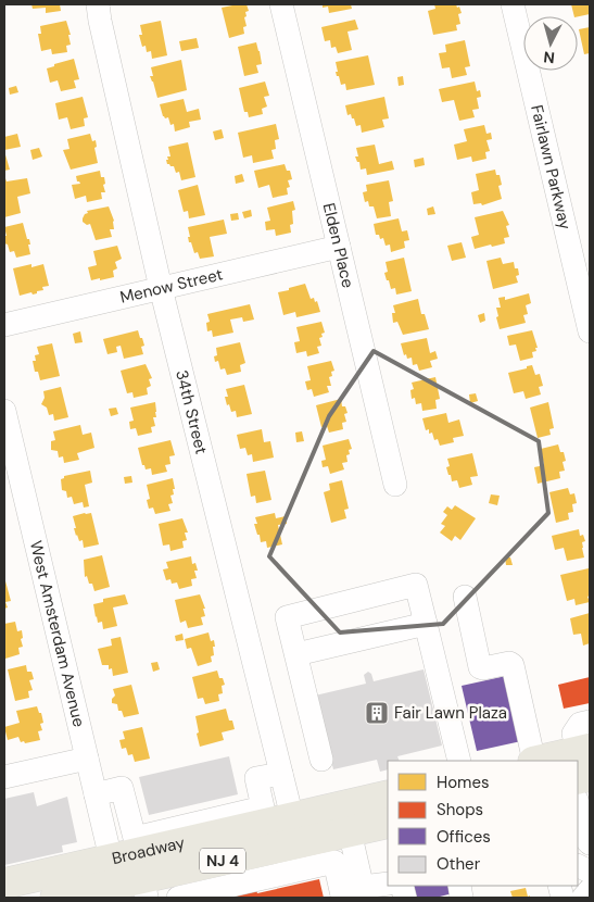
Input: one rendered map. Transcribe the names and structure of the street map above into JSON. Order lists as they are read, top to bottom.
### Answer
{
  "streets": {
    "main road": ["Broadway", "NJ 4"],
    "street": [
      "Fairlawn Parkway",
      "Elden Place",
      "Menow Street",
      "34th Street",
      "West Amsterdam Avenue"
    ]
  },
  "crossings": [
    ["Elden Place", "Menow Street"],
    ["Menow Street", "34th Street"],
    ["34th Street", "Broadway"],
    ["West Amsterdam Avenue", "Broadway"]
  ],
  "places": {
    "building": ["Fair Lawn Plaza"]
  },
  "legend": [
    "Homes",
    "Shops",
    "Offices",
    "Other"
  ],
  "north": "bottom"
}
